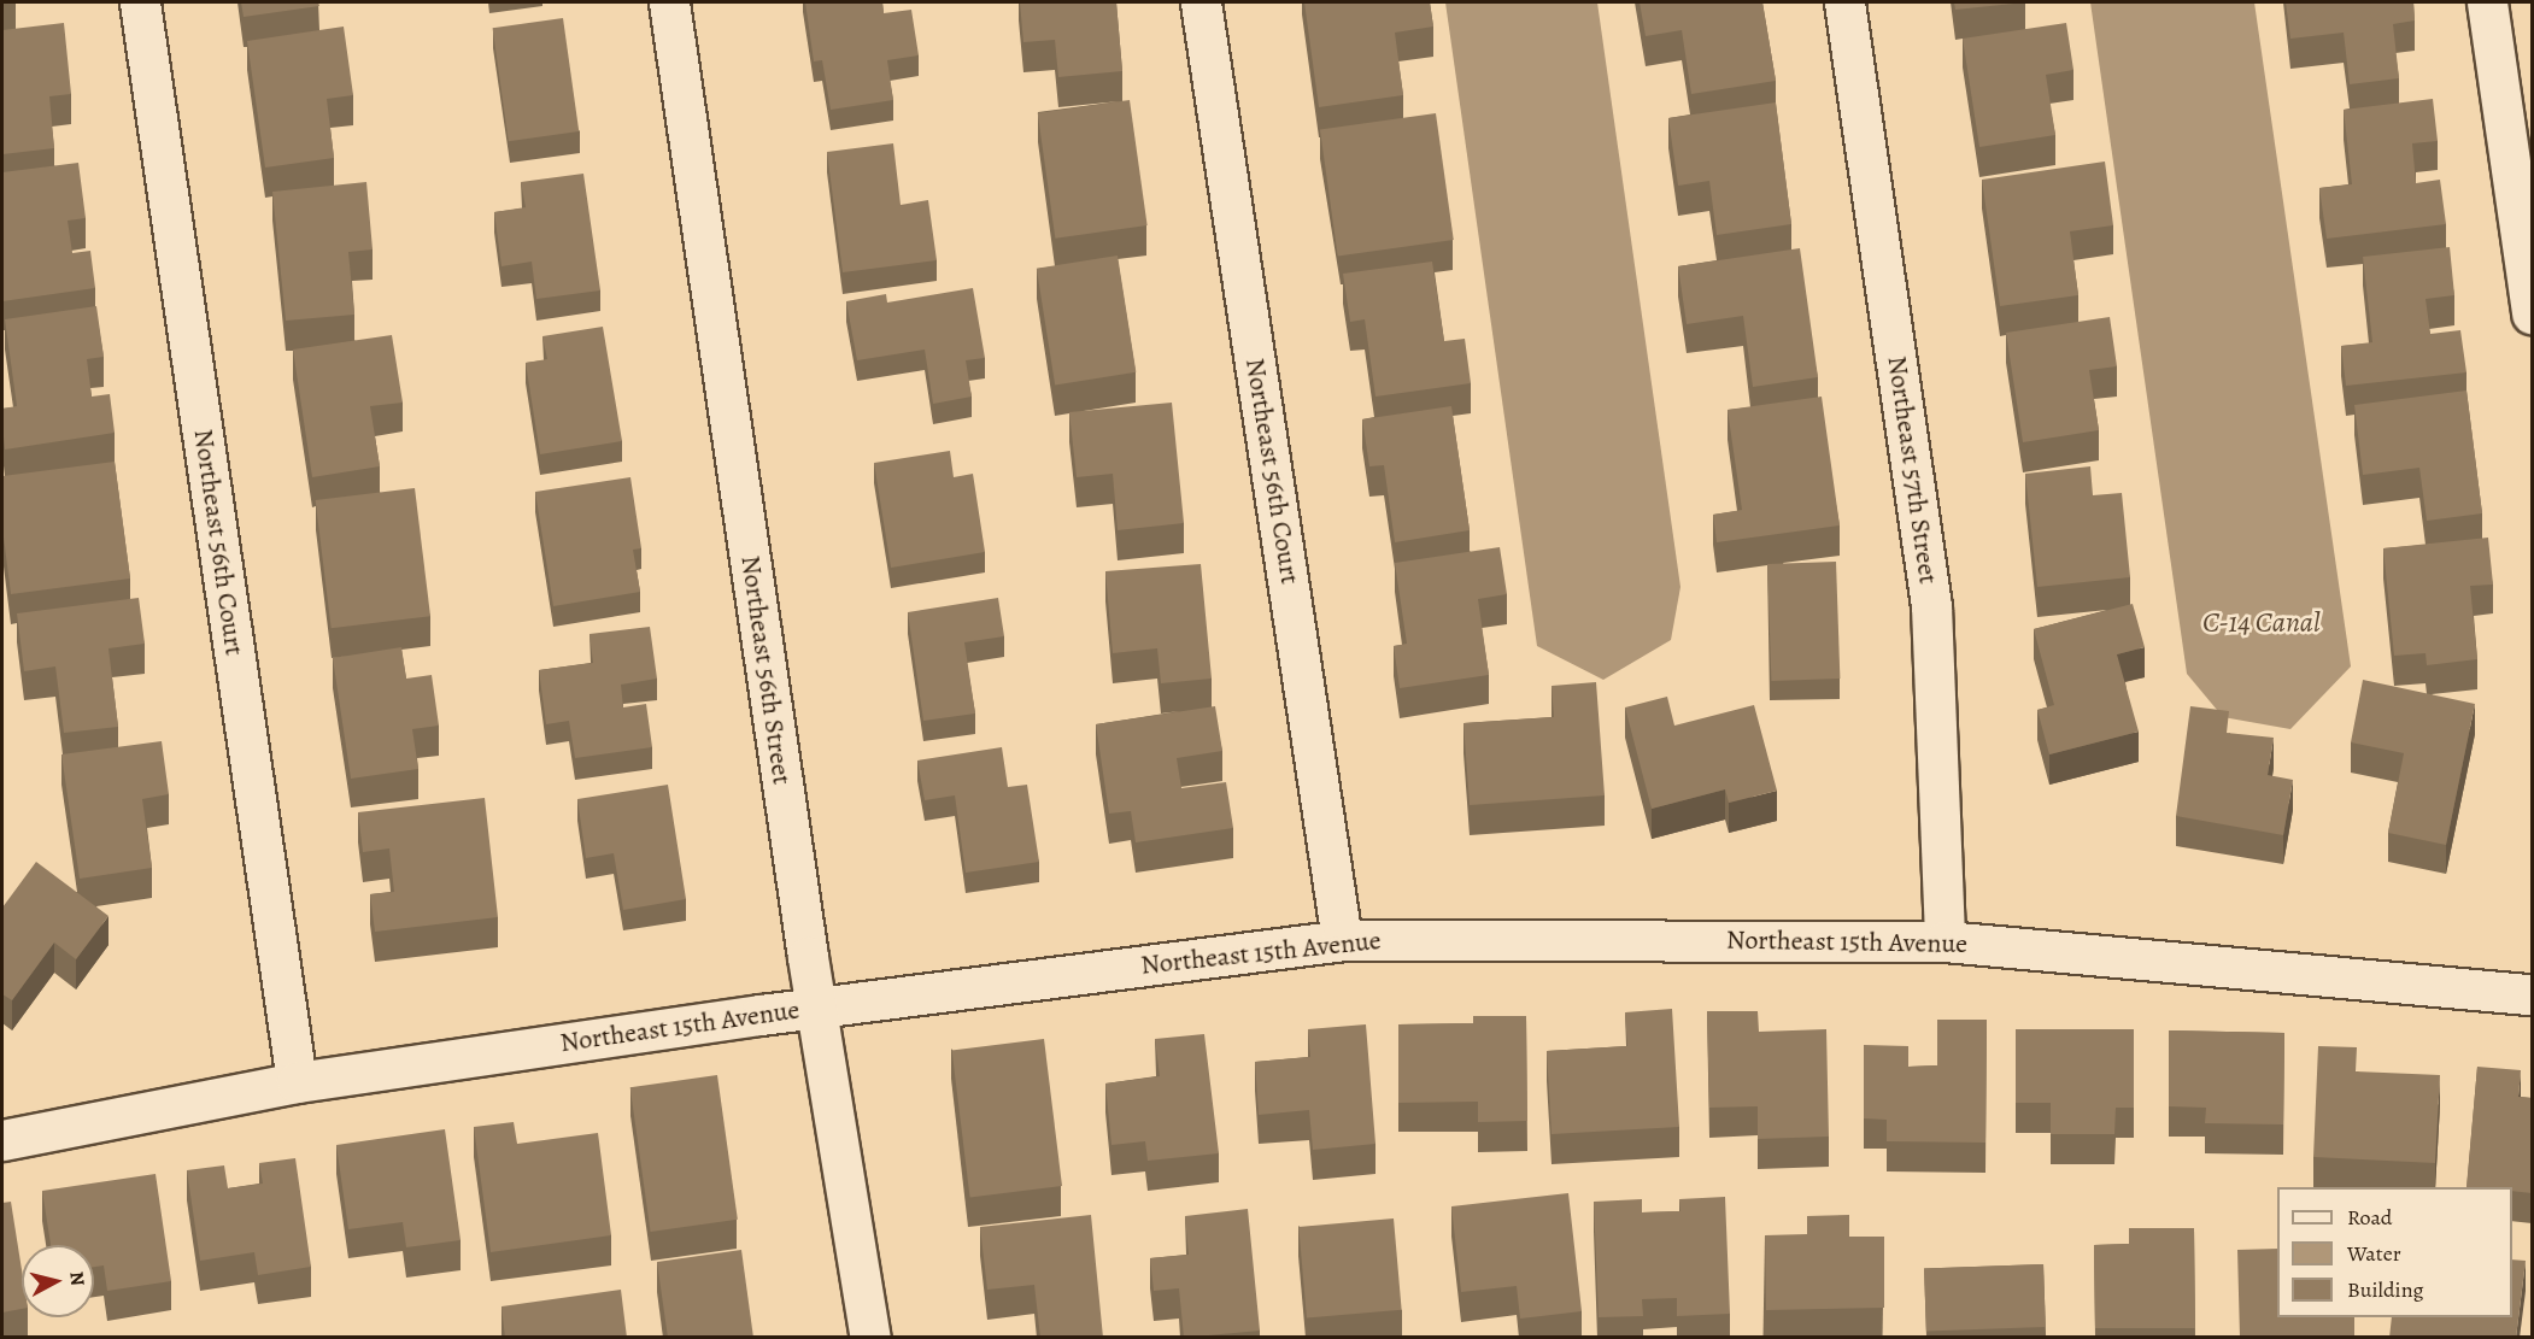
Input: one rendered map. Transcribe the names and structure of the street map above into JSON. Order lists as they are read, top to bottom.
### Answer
{
  "streets": {
    "street": [
      "Northeast 57th Street",
      "Northeast 56th Court",
      "Northeast 56th Street",
      "Northeast 15th Avenue"
    ]
  },
  "crossings": [
    ["Northeast 57th Street", "Northeast 15th Avenue"],
    ["Northeast 56th Court", "Northeast 15th Avenue"],
    ["Northeast 56th Street", "Northeast 15th Avenue"]
  ],
  "water": ["C-14 Canal"],
  "legend": ["Road", "Water", "Building"],
  "north": "right"
}
